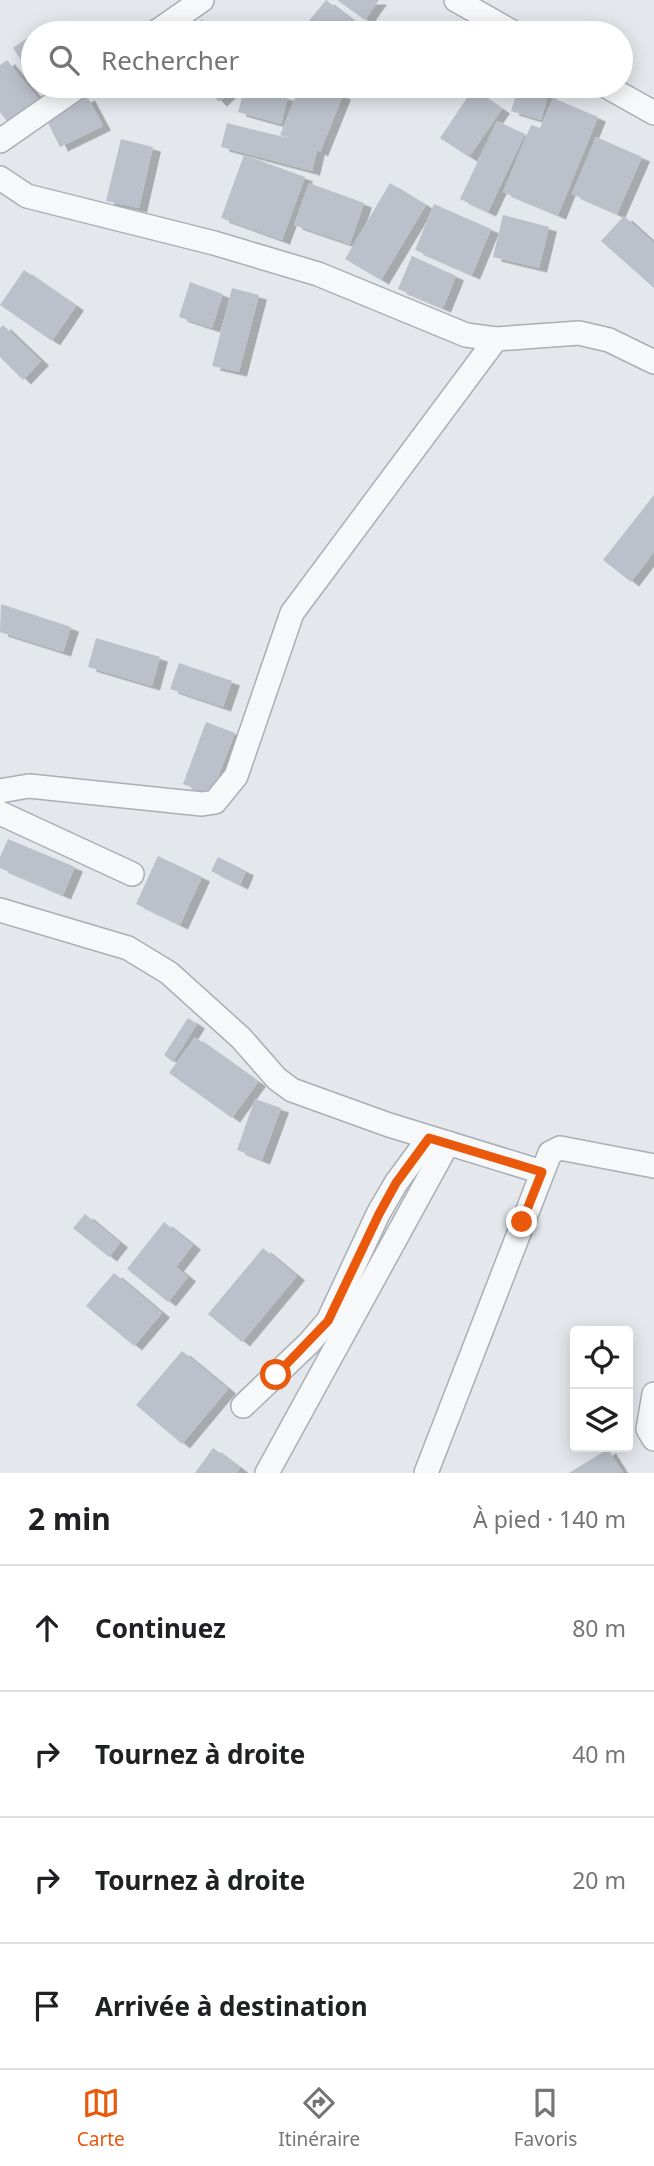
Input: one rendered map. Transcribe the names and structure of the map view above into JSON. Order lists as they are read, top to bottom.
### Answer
{
  "page": {
    "search": "Rechercher",
    "heading": ["2 min", "À pied · 140 m"],
    "list": [
      ["Continuez", "80 m"],
      ["Tournez à droite", "40 m"],
      ["Tournez à droite", "20 m"],
      "Arrivée à destination"
    ],
    "nav": ["Carte", "Itinéraire", "Favoris"]
  }
}
